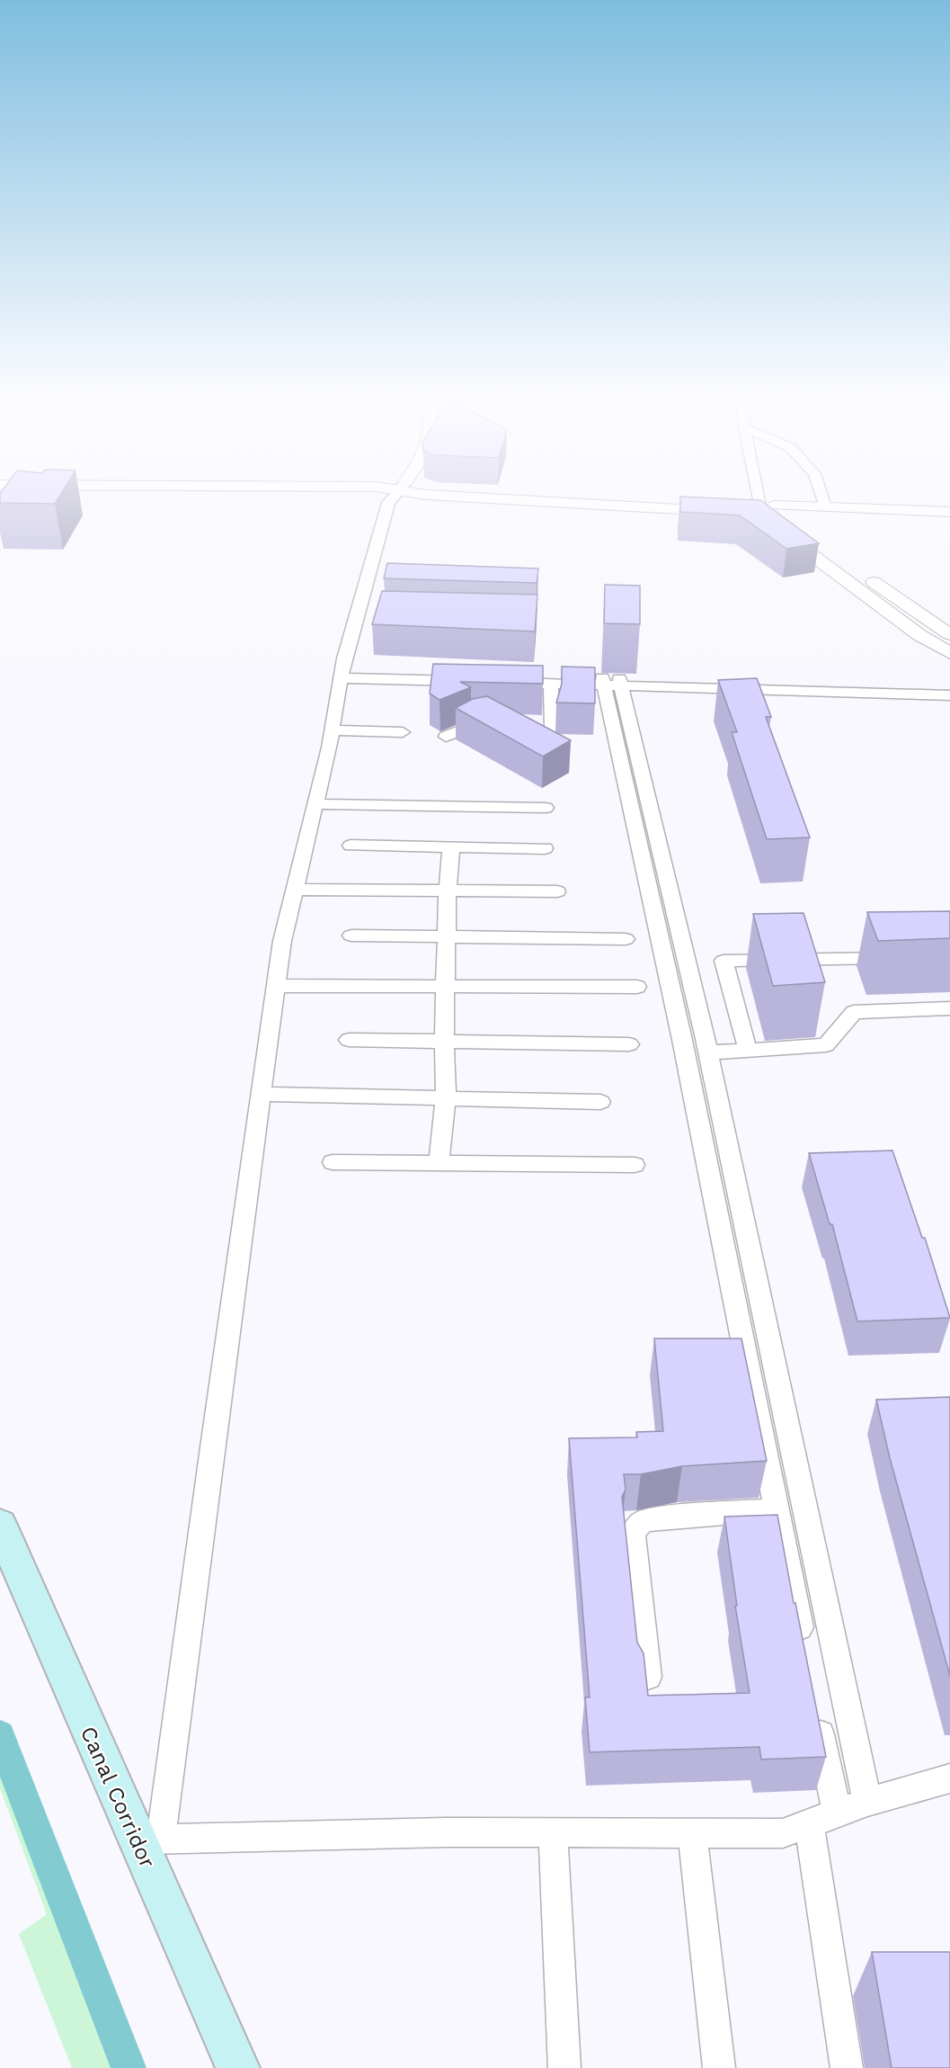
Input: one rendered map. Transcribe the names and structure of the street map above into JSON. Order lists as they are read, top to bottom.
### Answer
{
  "streets": {
    "main road": ["Canal Corridor"]
  }
}
